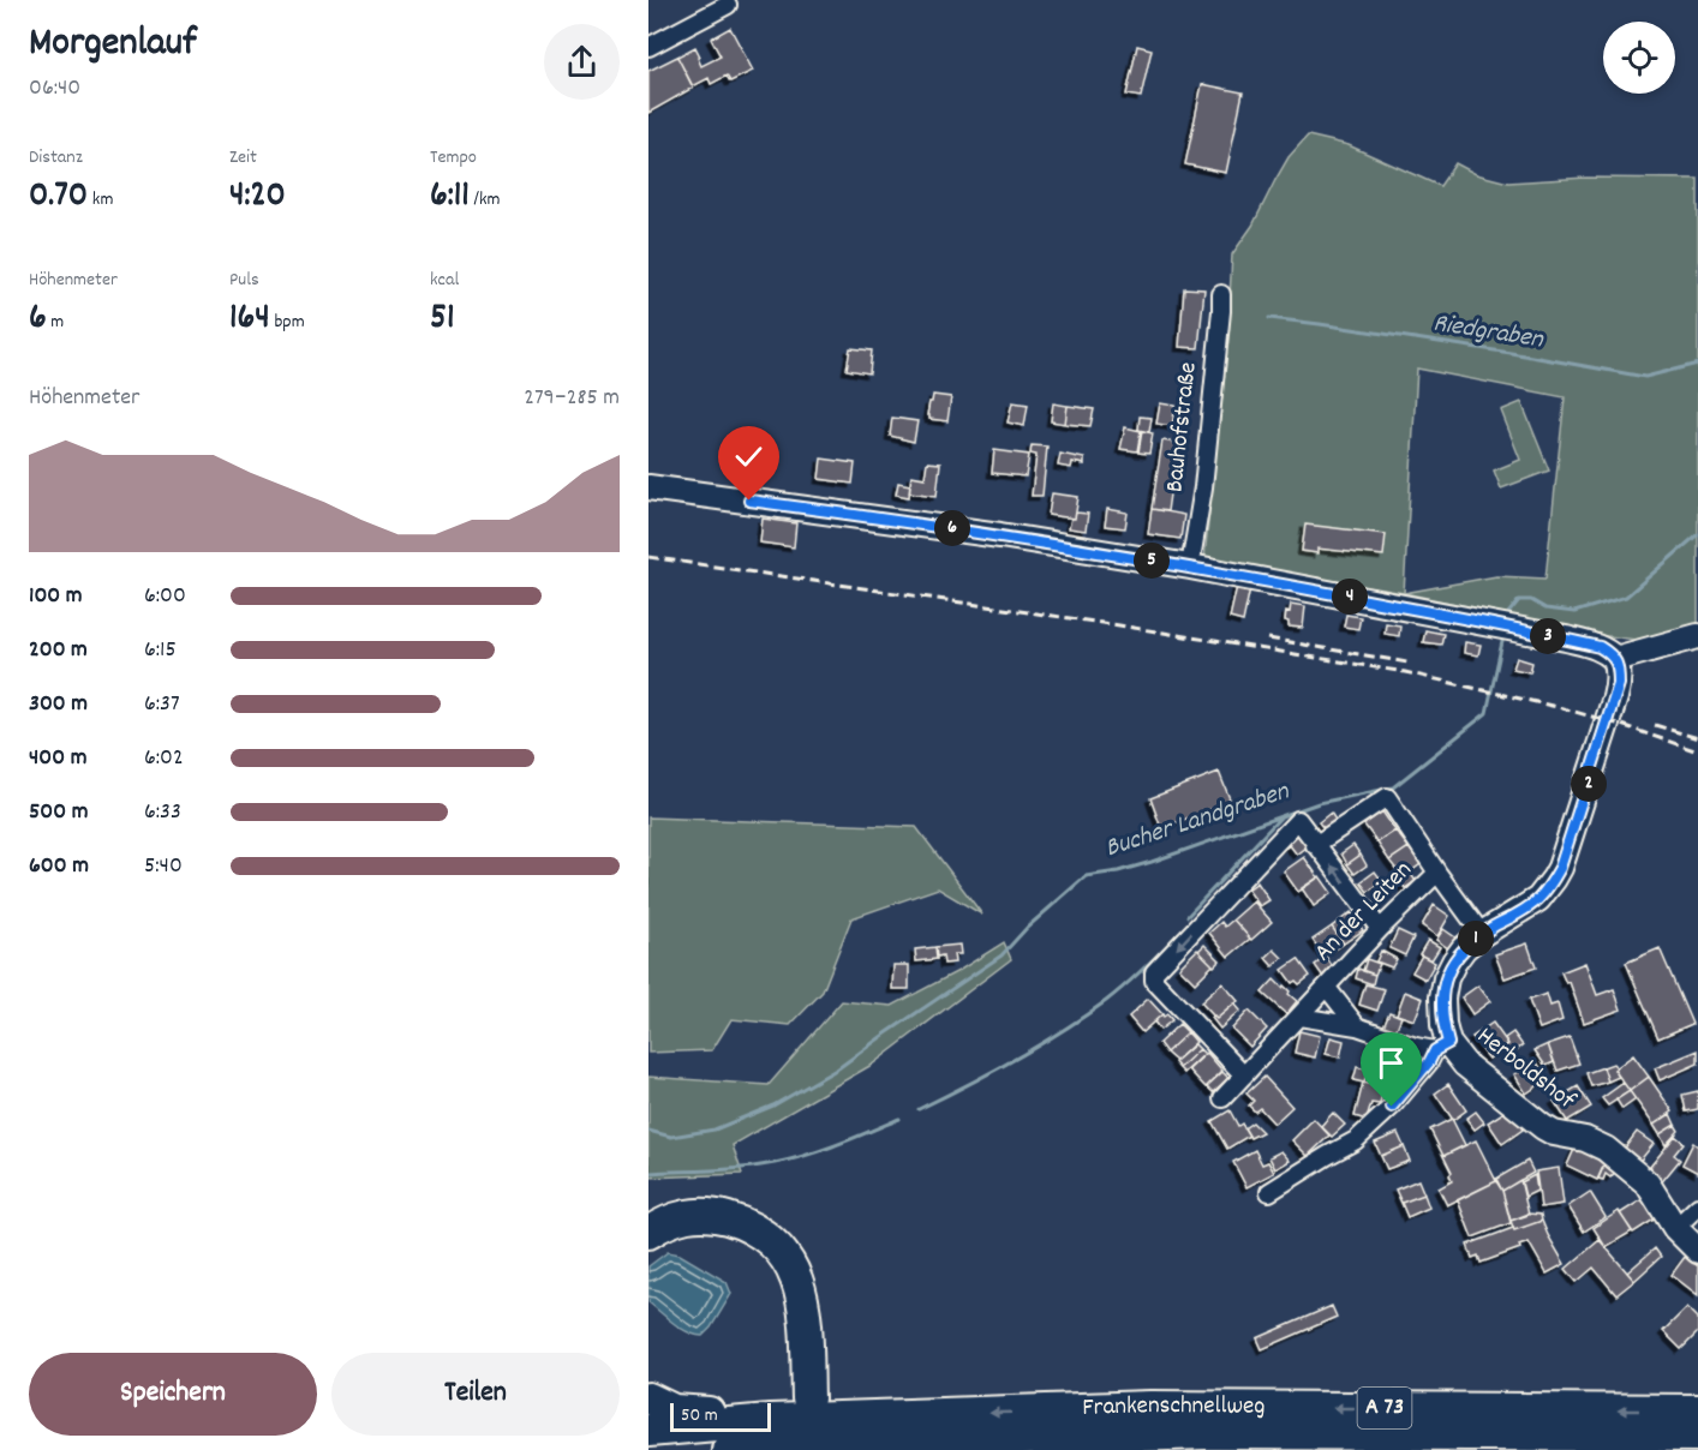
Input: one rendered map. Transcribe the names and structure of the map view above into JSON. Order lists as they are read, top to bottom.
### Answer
{
  "streets": {
    "highway": ["A 73", "Frankenschnellweg"],
    "street": ["Bauhofstraße", "An der Leiten", "Herboldshof"]
  },
  "water": ["Riedgraben", "Bucher Landgraben"],
  "scale_bar": "50 m",
  "page": {
    "heading": ["Morgenlauf", "06:40"],
    "stats": [
      ["Distanz", "0.70 km"],
      ["Zeit", "4:20"],
      ["Tempo", "6:11 /km"],
      ["Höhenmeter", "6 m"],
      ["Puls", "164 bpm"],
      ["kcal", "51"]
    ],
    "chart": ["Höhenmeter", "279–285 m"],
    "pins": [
      "6",
      "5",
      "4",
      "3",
      "2",
      "1"
    ],
    "list": [
      {
        "name": "100 m",
        "note": "6:00"
      },
      {
        "name": "200 m",
        "note": "6:15"
      },
      {
        "name": "300 m",
        "note": "6:37"
      },
      {
        "name": "400 m",
        "note": "6:02"
      },
      {
        "name": "500 m",
        "note": "6:33"
      },
      {
        "name": "600 m",
        "note": "5:40"
      }
    ],
    "buttons": ["Speichern", "Teilen"],
    "scale": "50 m"
  }
}
